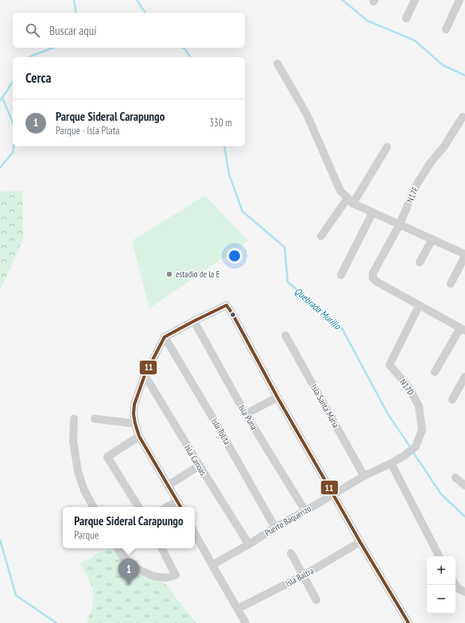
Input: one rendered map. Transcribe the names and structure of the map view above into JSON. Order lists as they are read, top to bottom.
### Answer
{
  "streets": {
    "street": [
      "N17F",
      "N17D",
      "Isla Santa María",
      "Isla Puna",
      "Isla Tolita",
      "Isla Canoas",
      "Puerto Baquerizo",
      "Isla Baltra"
    ]
  },
  "crossings": [
    ["N17F", "N17D"],
    ["N17D", "Puerto Baquerizo"],
    ["Isla Santa María", "Puerto Baquerizo"],
    ["Isla Puna", "Puerto Baquerizo"],
    ["Isla Tolita", "Puerto Baquerizo"],
    ["Isla Canoas", "Puerto Baquerizo"]
  ],
  "water": ["Quebrada Murillo"],
  "places": ["estadio de la E"],
  "lines": ["transit line 11"],
  "page": {
    "search": "Buscar aquí",
    "heading": "Cerca",
    "list": [
      {
        "mark": "1",
        "name": "Parque Sideral Carapungo",
        "note": "Parque · Isla Plata",
        "value": "330 m"
      }
    ],
    "popup": ["Parque Sideral Carapungo", "Parque"],
    "map_buttons": ["+", "−"],
    "pins": "1"
  }
}
